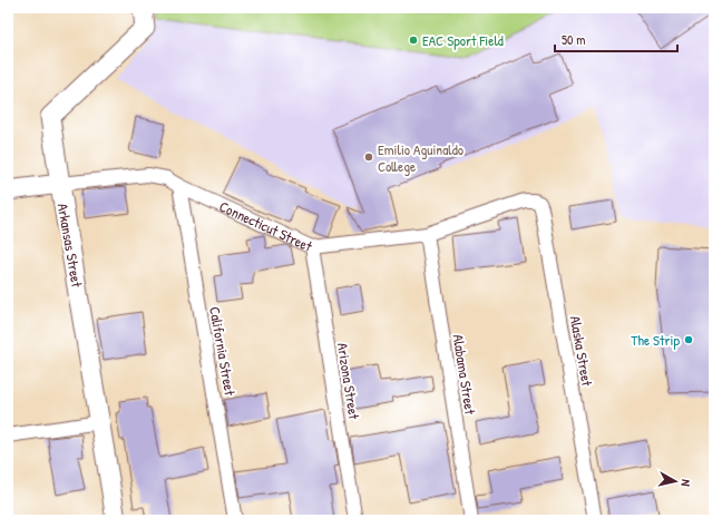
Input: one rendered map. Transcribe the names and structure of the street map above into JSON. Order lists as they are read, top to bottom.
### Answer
{
  "streets": {
    "street": [
      "Connecticut Street",
      "Arkansas Street",
      "California Street",
      "Alaska Street",
      "Alabama Street",
      "Arizona Street"
    ]
  },
  "crossings": [
    ["Connecticut Street", "Arkansas Street"],
    ["Connecticut Street", "California Street"],
    ["Connecticut Street", "Alaska Street"],
    ["Connecticut Street", "Alabama Street"],
    ["Connecticut Street", "Arizona Street"]
  ],
  "places": ["EAC Sport Field", "Emilio Aguinaldo College", "The Strip"],
  "scale_bar": "50 m",
  "north": "right"
}
